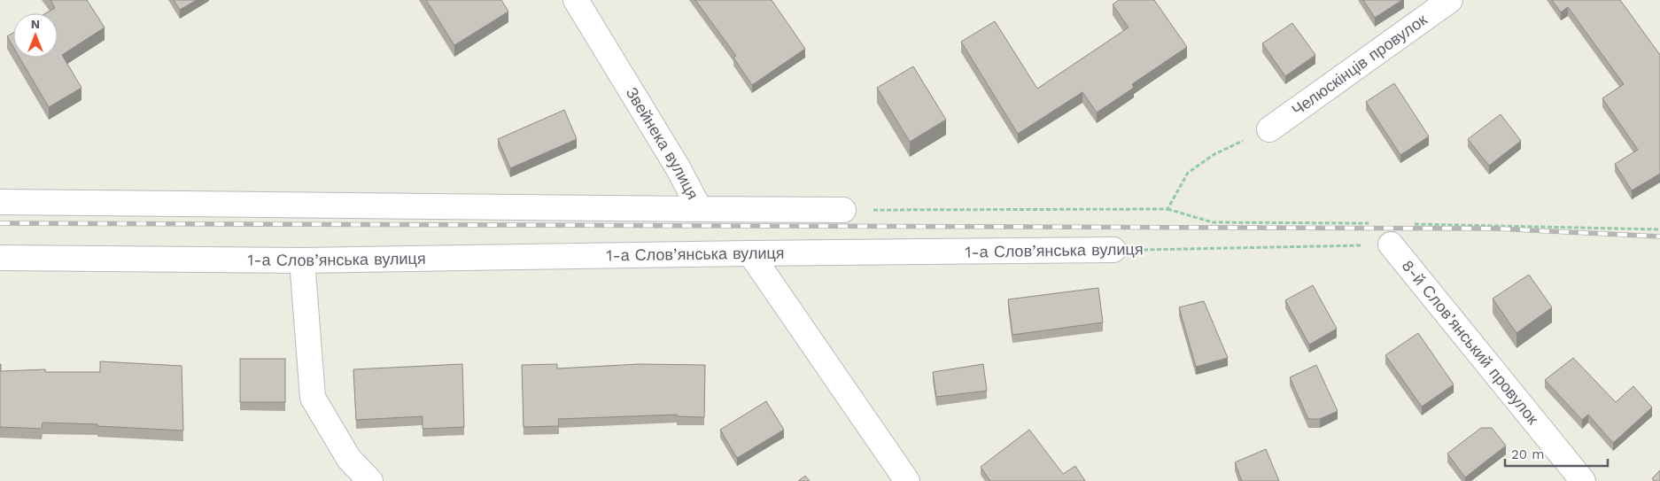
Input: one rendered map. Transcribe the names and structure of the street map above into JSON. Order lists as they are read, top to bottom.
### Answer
{
  "streets": {
    "street": [
      "Челюскінців провулок",
      "Звейнека вулиця",
      "1-а Слов’янська вулиця",
      "8-й Слов’янський провулок"
    ]
  },
  "crossings": [
    ["1-а Слов’янська вулиця", "8-й Слов’янський провулок"]
  ],
  "scale_bar": "20 m",
  "north": "top"
}
